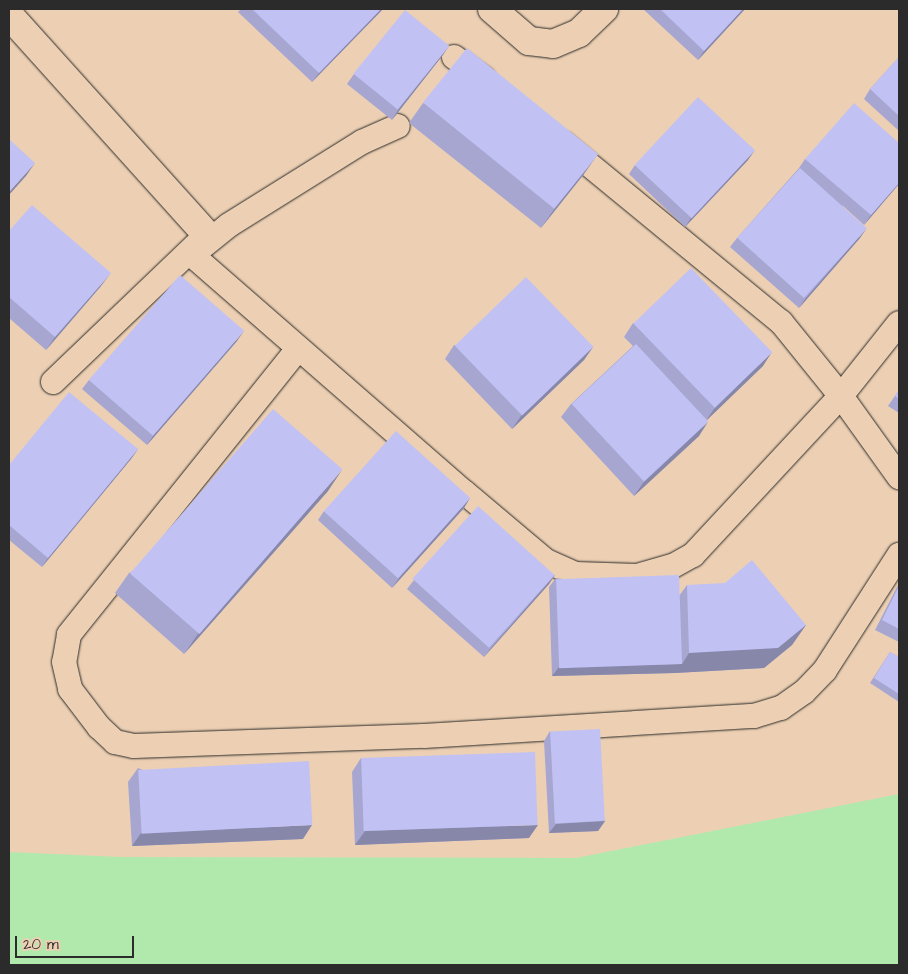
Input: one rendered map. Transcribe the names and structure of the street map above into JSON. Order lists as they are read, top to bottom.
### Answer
{
  "scale_bar": "20 m"
}
